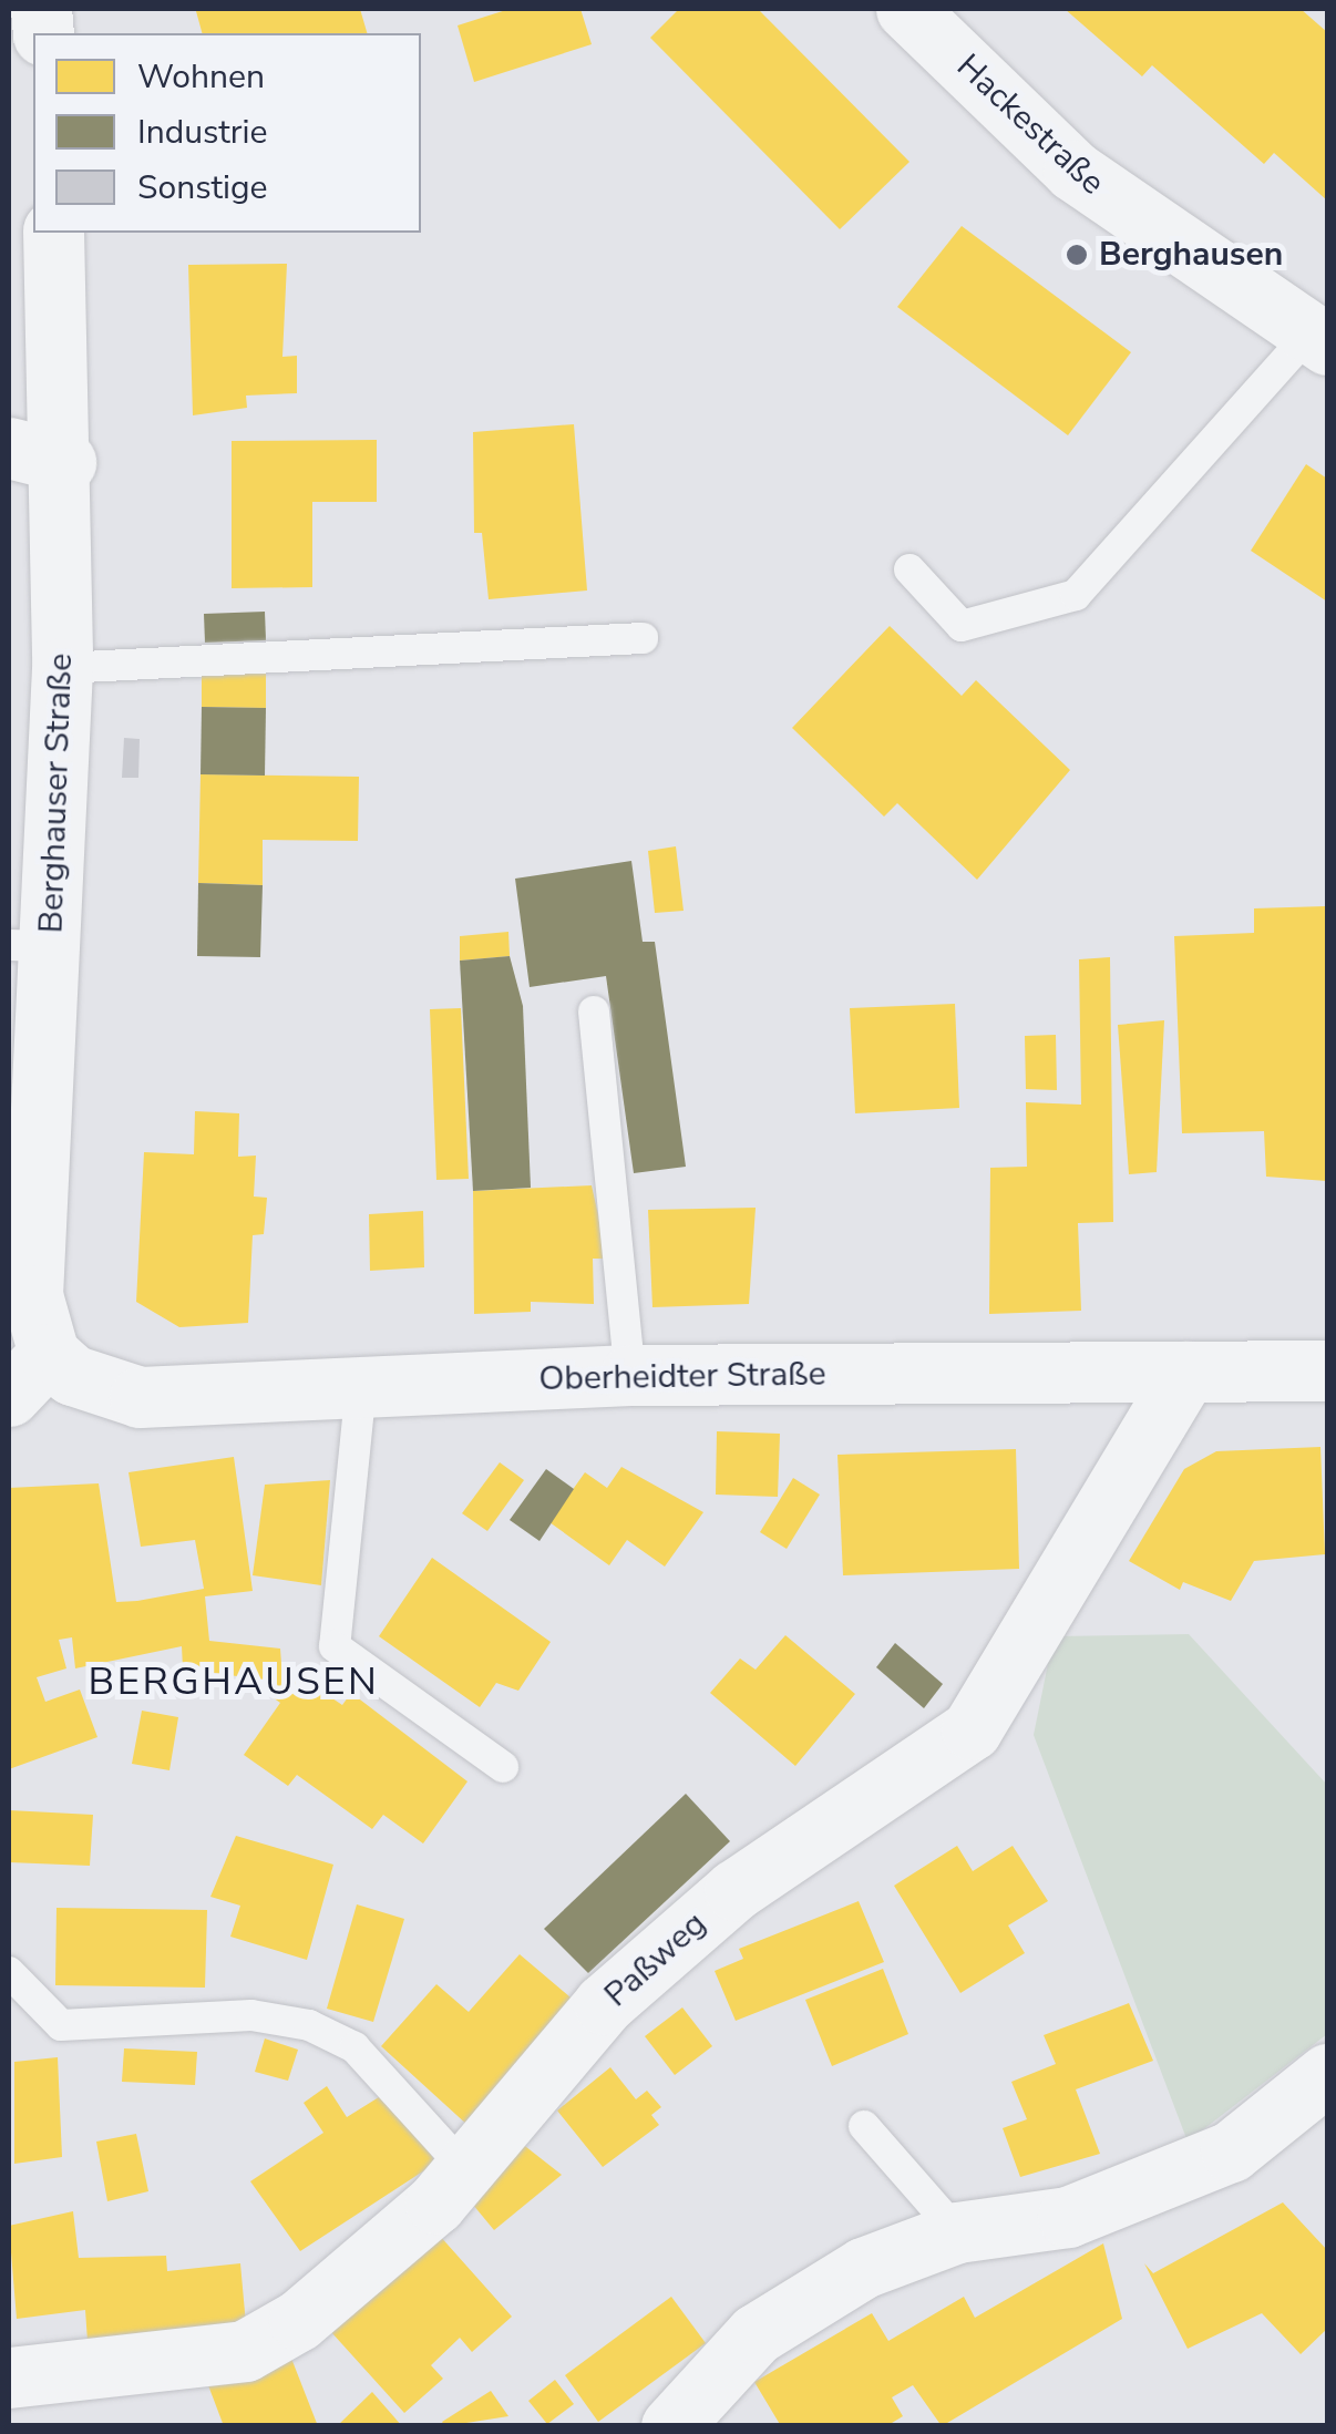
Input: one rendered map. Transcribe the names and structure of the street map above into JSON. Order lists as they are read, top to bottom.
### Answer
{
  "streets": {
    "street": [
      "Hackestraße",
      "Berghauser Straße",
      "Oberheidter Straße",
      "Paßweg"
    ]
  },
  "crossings": [
    ["Berghauser Straße", "Oberheidter Straße"],
    ["Oberheidter Straße", "Paßweg"]
  ],
  "districts": ["BERGHAUSEN"],
  "places": ["Berghausen"],
  "legend": ["Wohnen", "Industrie", "Sonstige"]
}
